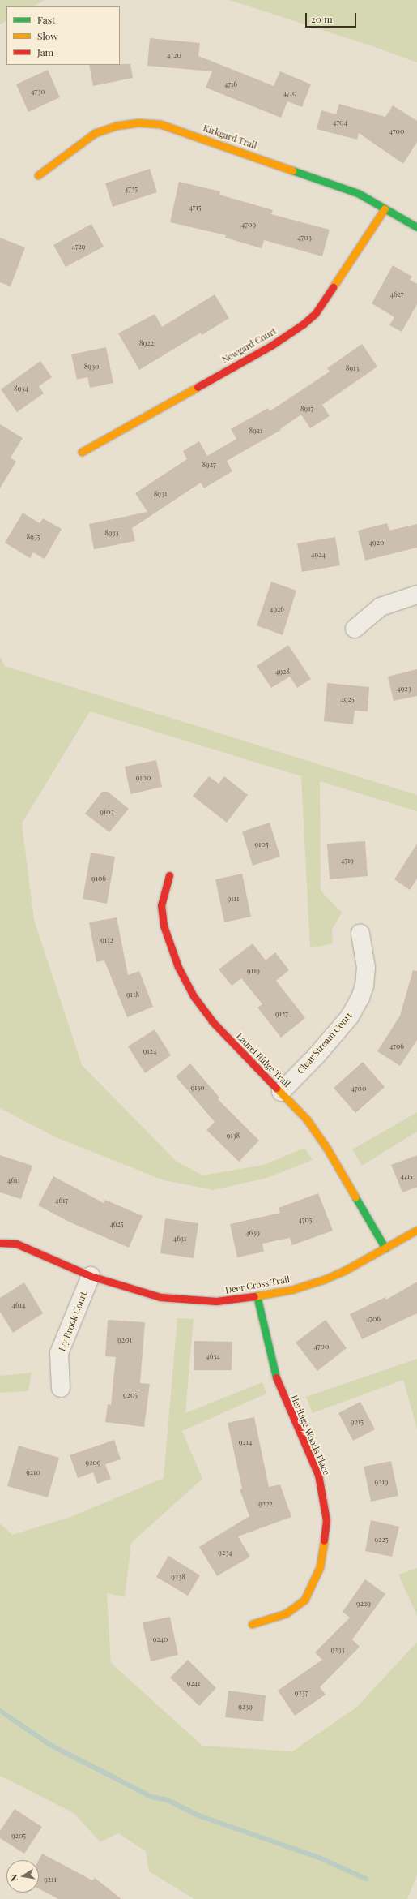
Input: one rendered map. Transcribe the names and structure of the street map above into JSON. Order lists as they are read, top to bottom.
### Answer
{
  "streets": {
    "street": [
      "Kirkgard Trail",
      "Newgard Court",
      "Clear Stream Court",
      "Laurel Ridge Trail",
      "Deer Cross Trail",
      "Ivy Brook Court",
      "Heritage Woods Place"
    ]
  },
  "crossings": [
    ["Kirkgard Trail", "Newgard Court"],
    ["Clear Stream Court", "Laurel Ridge Trail"],
    ["Laurel Ridge Trail", "Deer Cross Trail"],
    ["Deer Cross Trail", "Ivy Brook Court"],
    ["Deer Cross Trail", "Heritage Woods Place"]
  ],
  "house_numbers": [
    "4720",
    "4716",
    "4730",
    "4710",
    "4704",
    "4700",
    "4725",
    "4715",
    "4709",
    "4703",
    "4729",
    "4627",
    "8922",
    "8930",
    "8913",
    "8934",
    "8917",
    "8921",
    "8927",
    "8931",
    "8933",
    "8935",
    "4920",
    "4924",
    "4926",
    "4928",
    "4923",
    "4925",
    "9100",
    "9102",
    "9105",
    "4719",
    "9106",
    "9111",
    "9112",
    "9119",
    "9118",
    "9127",
    "4706",
    "9124",
    "9130",
    "4700",
    "9138",
    "4715",
    "4611",
    "4617",
    "4705",
    "4625",
    "4639",
    "4631",
    "4614",
    "4706",
    "9201",
    "4700",
    "4634",
    "9205",
    "9215",
    "9214",
    "9209",
    "9210",
    "9219",
    "9222",
    "9225",
    "9234",
    "9238",
    "9229",
    "9240",
    "9233",
    "9241",
    "9237",
    "9239",
    "9205",
    "9211"
  ],
  "legend": ["Fast", "Slow", "Jam"],
  "scale_bar": "20 m",
  "north": "left"
}
